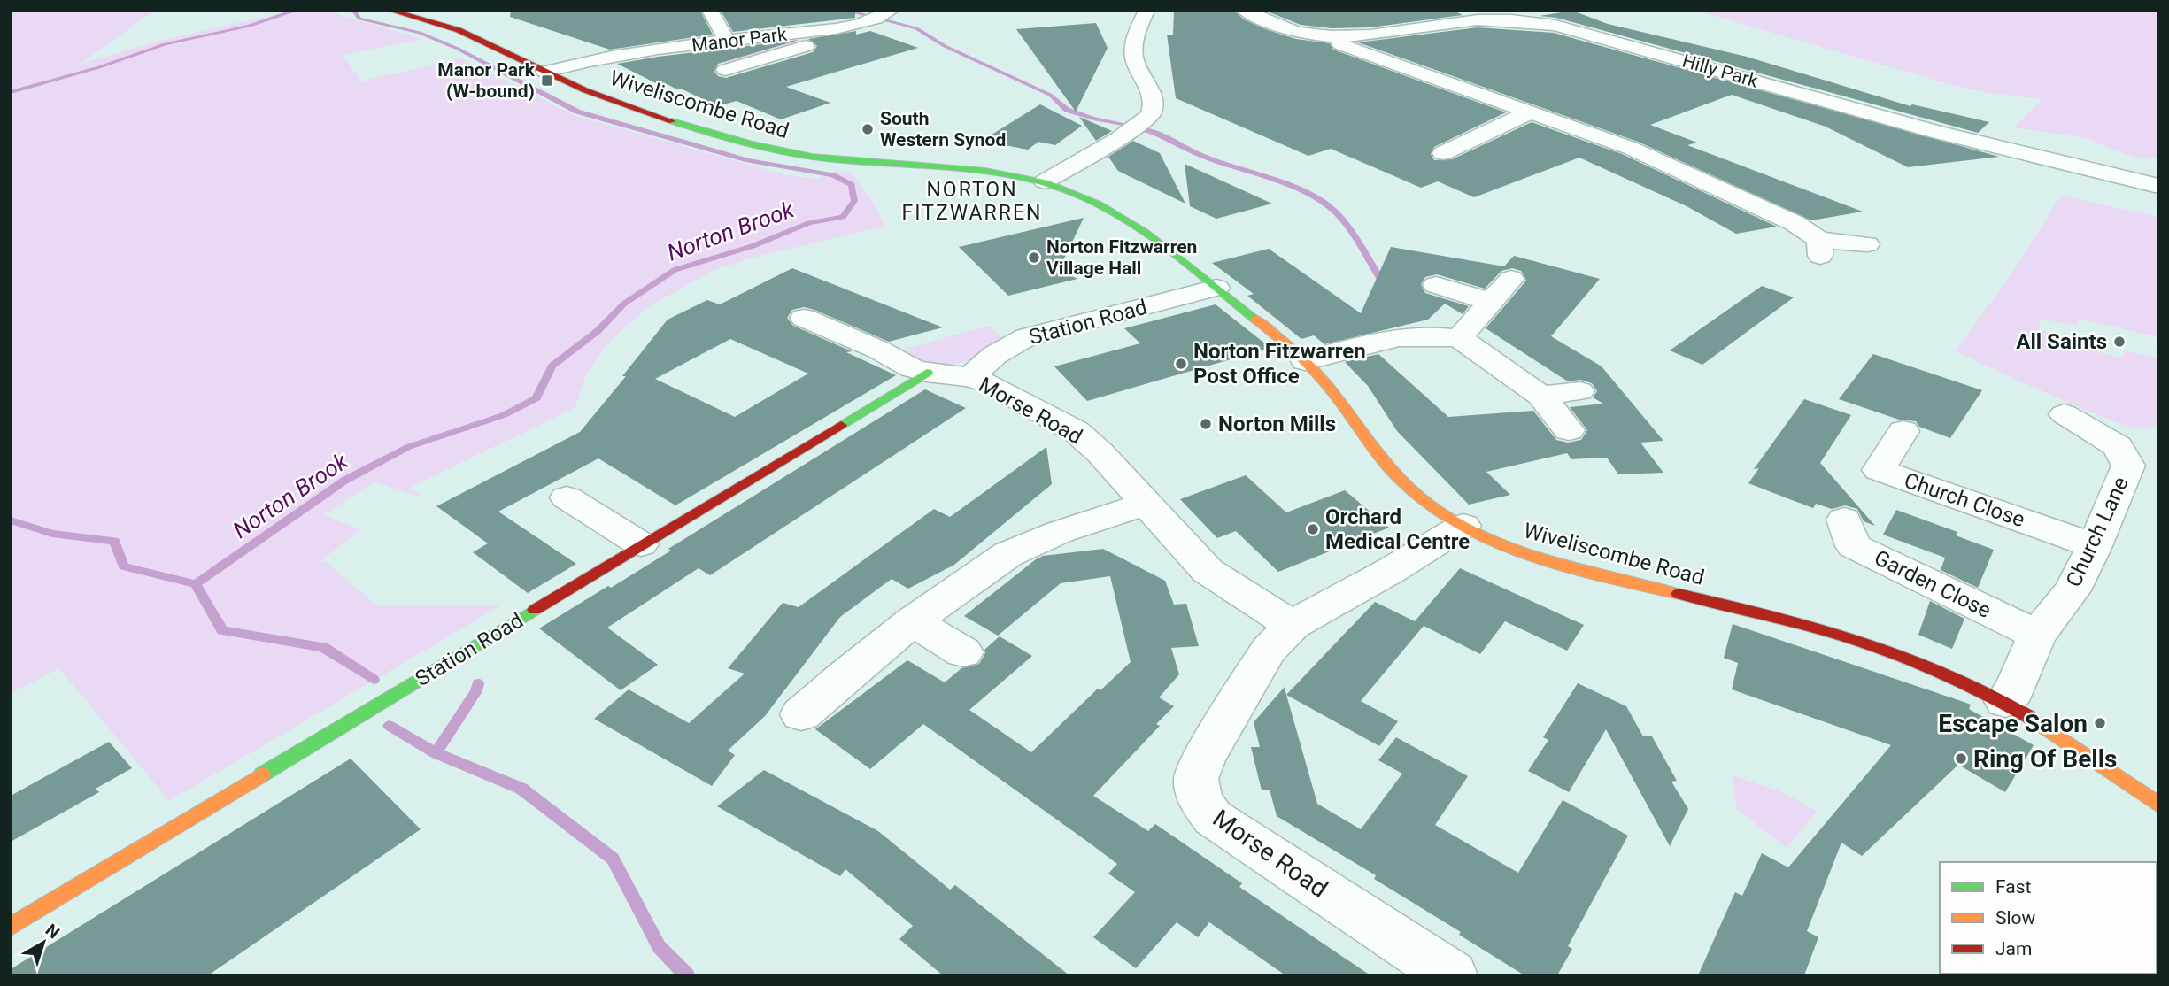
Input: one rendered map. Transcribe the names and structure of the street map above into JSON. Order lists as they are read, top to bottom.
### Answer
{
  "streets": {
    "main road": ["Wiveliscombe Road", "Station Road"],
    "street": [
      "Manor Park",
      "Hilly Park",
      "Morse Road",
      "Church Close",
      "Church Lane",
      "Garden Close"
    ]
  },
  "crossings": [
    ["Manor Park", "Wiveliscombe Road"],
    ["Wiveliscombe Road", "Station Road"],
    ["Wiveliscombe Road", "Morse Road"],
    ["Wiveliscombe Road", "Church Lane"],
    ["Station Road", "Morse Road"],
    ["Church Close", "Church Lane"],
    ["Church Lane", "Garden Close"]
  ],
  "districts": ["NORTON FITZWARREN"],
  "water": ["Norton Brook"],
  "places": {
    "transit": ["Manor Park (W-bound)"],
    "other": [
      "South Western Synod",
      "Norton Fitzwarren Village Hall",
      "All Saints",
      "Norton Fitzwarren Post Office",
      "Norton Mills",
      "Orchard Medical Centre",
      "Escape Salon",
      "Ring Of Bells"
    ]
  },
  "legend": ["Fast", "Slow", "Jam"],
  "north": "top right"
}
